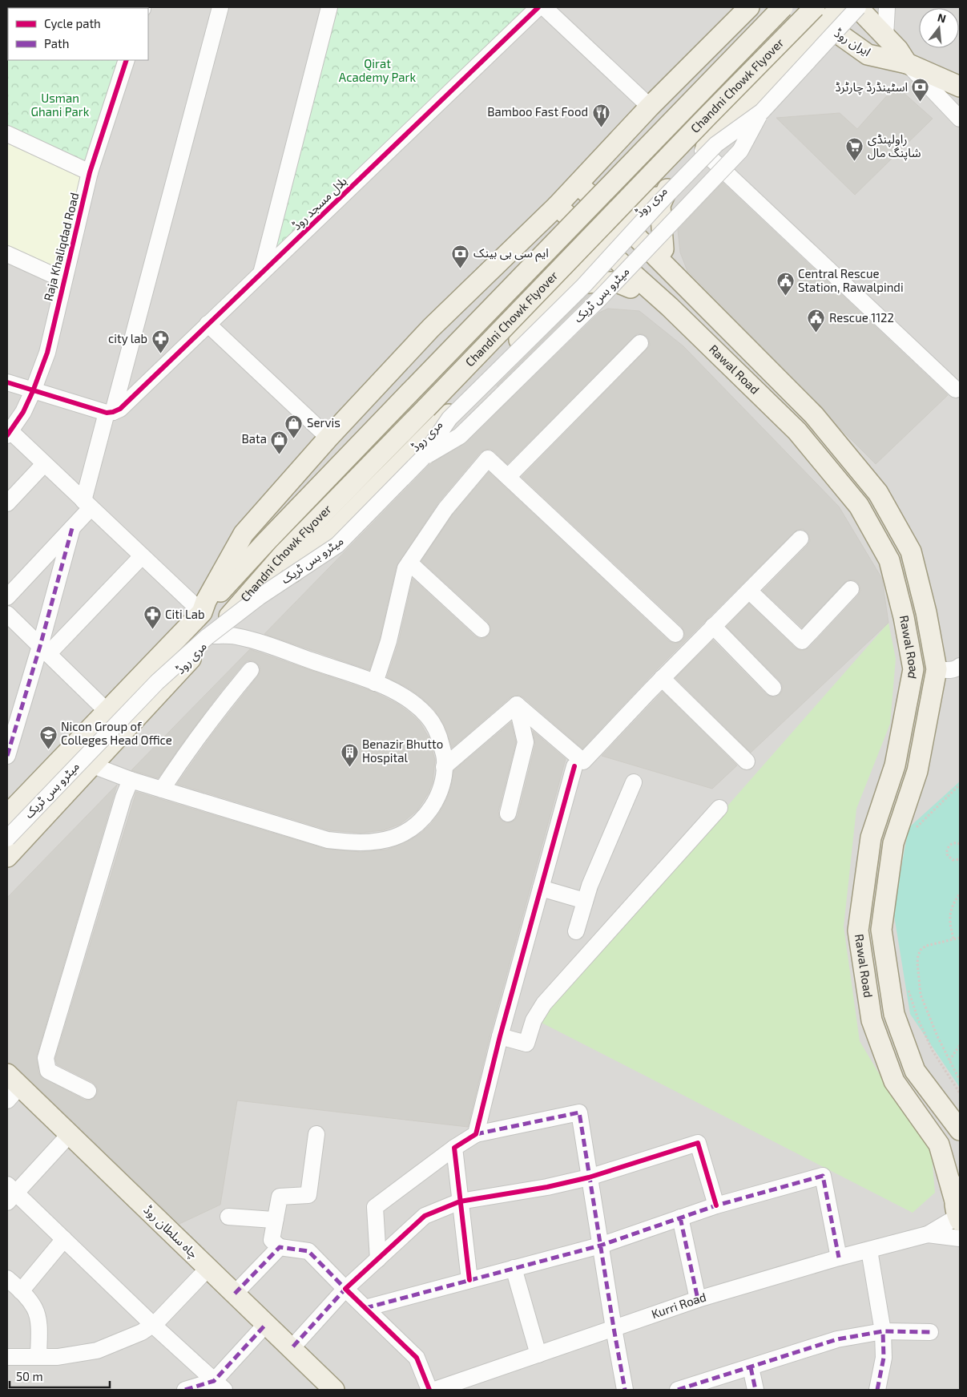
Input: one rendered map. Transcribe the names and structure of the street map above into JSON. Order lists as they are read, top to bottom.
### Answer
{
  "streets": {
    "main road": [
      "ایران روڈ",
      "Chandni Chowk Flyover",
      "مری روڈ",
      "Rawal Road",
      "چاہ سلطان روڈ"
    ],
    "street": [
      "ہلال مسجد روڈ",
      "Raja Khaliqdad Road",
      "میٹرو بس ٹریک",
      "Kurri Road"
    ]
  },
  "crossings": [
    ["ایران روڈ", "مری روڈ"],
    ["ایران روڈ", "میٹرو بس ٹریک"],
    ["Chandni Chowk Flyover", "مری روڈ"],
    ["مری روڈ", "Rawal Road"]
  ],
  "parks": ["Qirat Academy Park", "Usman Ghani Park"],
  "places": {
    "bank": ["اسٹینڈرڈ چارٹرڈ", "ایم سی بی بینک"],
    "restaurant": ["Bamboo Fast Food"],
    "supermarket": ["راولپنڈی شاپنگ مال"],
    "public building": ["Central Rescue Station, Rawalpindi", "Rescue 1122"],
    "pharmacy": ["city lab", "Citi Lab"],
    "shop": ["Servis", "Bata"],
    "school or university": ["Nicon Group of Colleges Head Office"],
    "building": ["Benazir Bhutto Hospital"]
  },
  "legend": ["Cycle path", "Path"],
  "scale_bar": "50 m",
  "north": "top"
}
